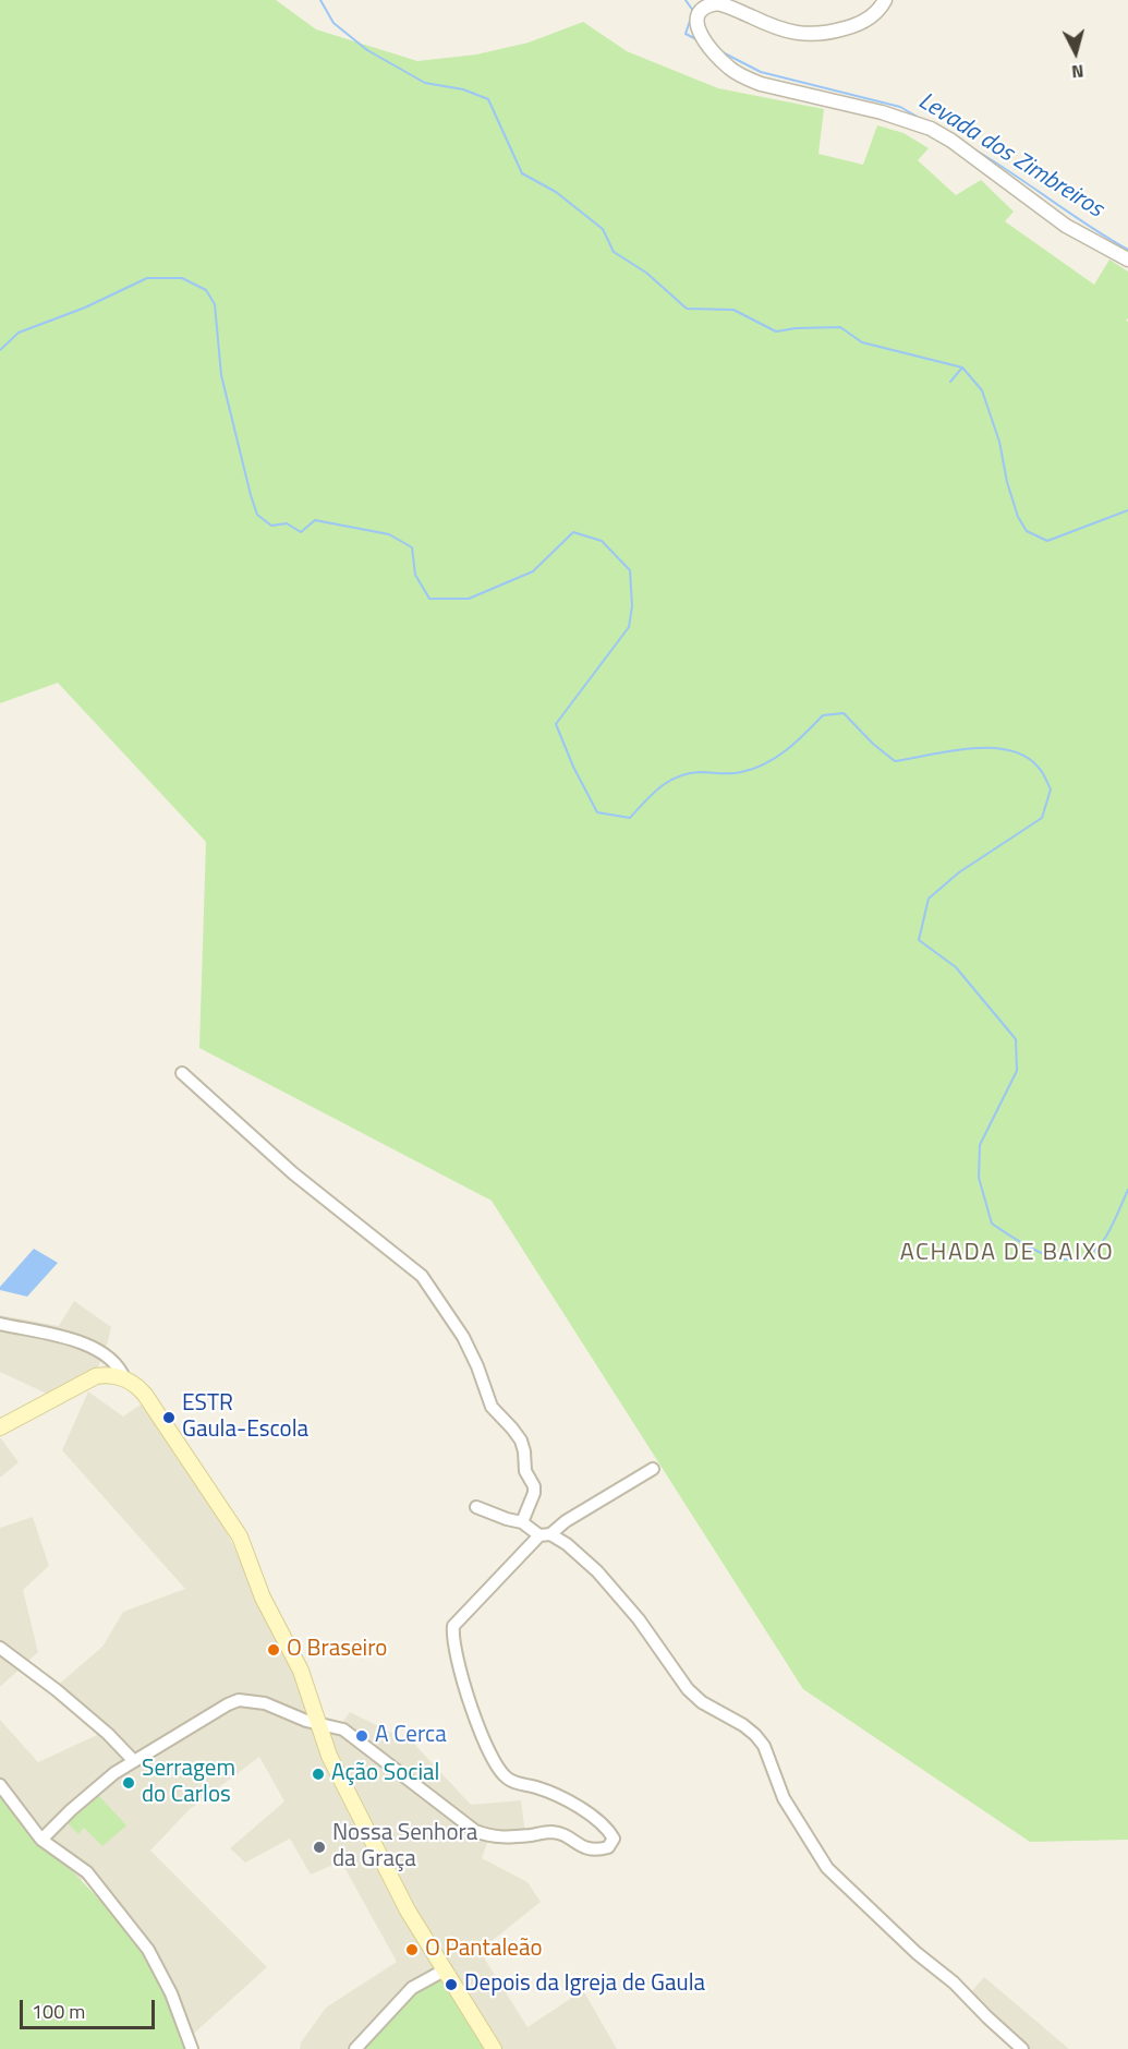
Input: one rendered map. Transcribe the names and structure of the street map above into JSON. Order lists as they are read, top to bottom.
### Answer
{
  "districts": ["ACHADA DE BAIXO"],
  "water": ["Levada dos Zimbreiros"],
  "places": [
    "ESTR Gaula-Escola",
    "O Braseiro",
    "A Cerca",
    "Ação Social",
    "Serragem do Carlos",
    "Nossa Senhora da Graça",
    "O Pantaleão",
    "Depois da Igreja de Gaula"
  ],
  "scale_bar": "100 m",
  "north": "bottom"
}
